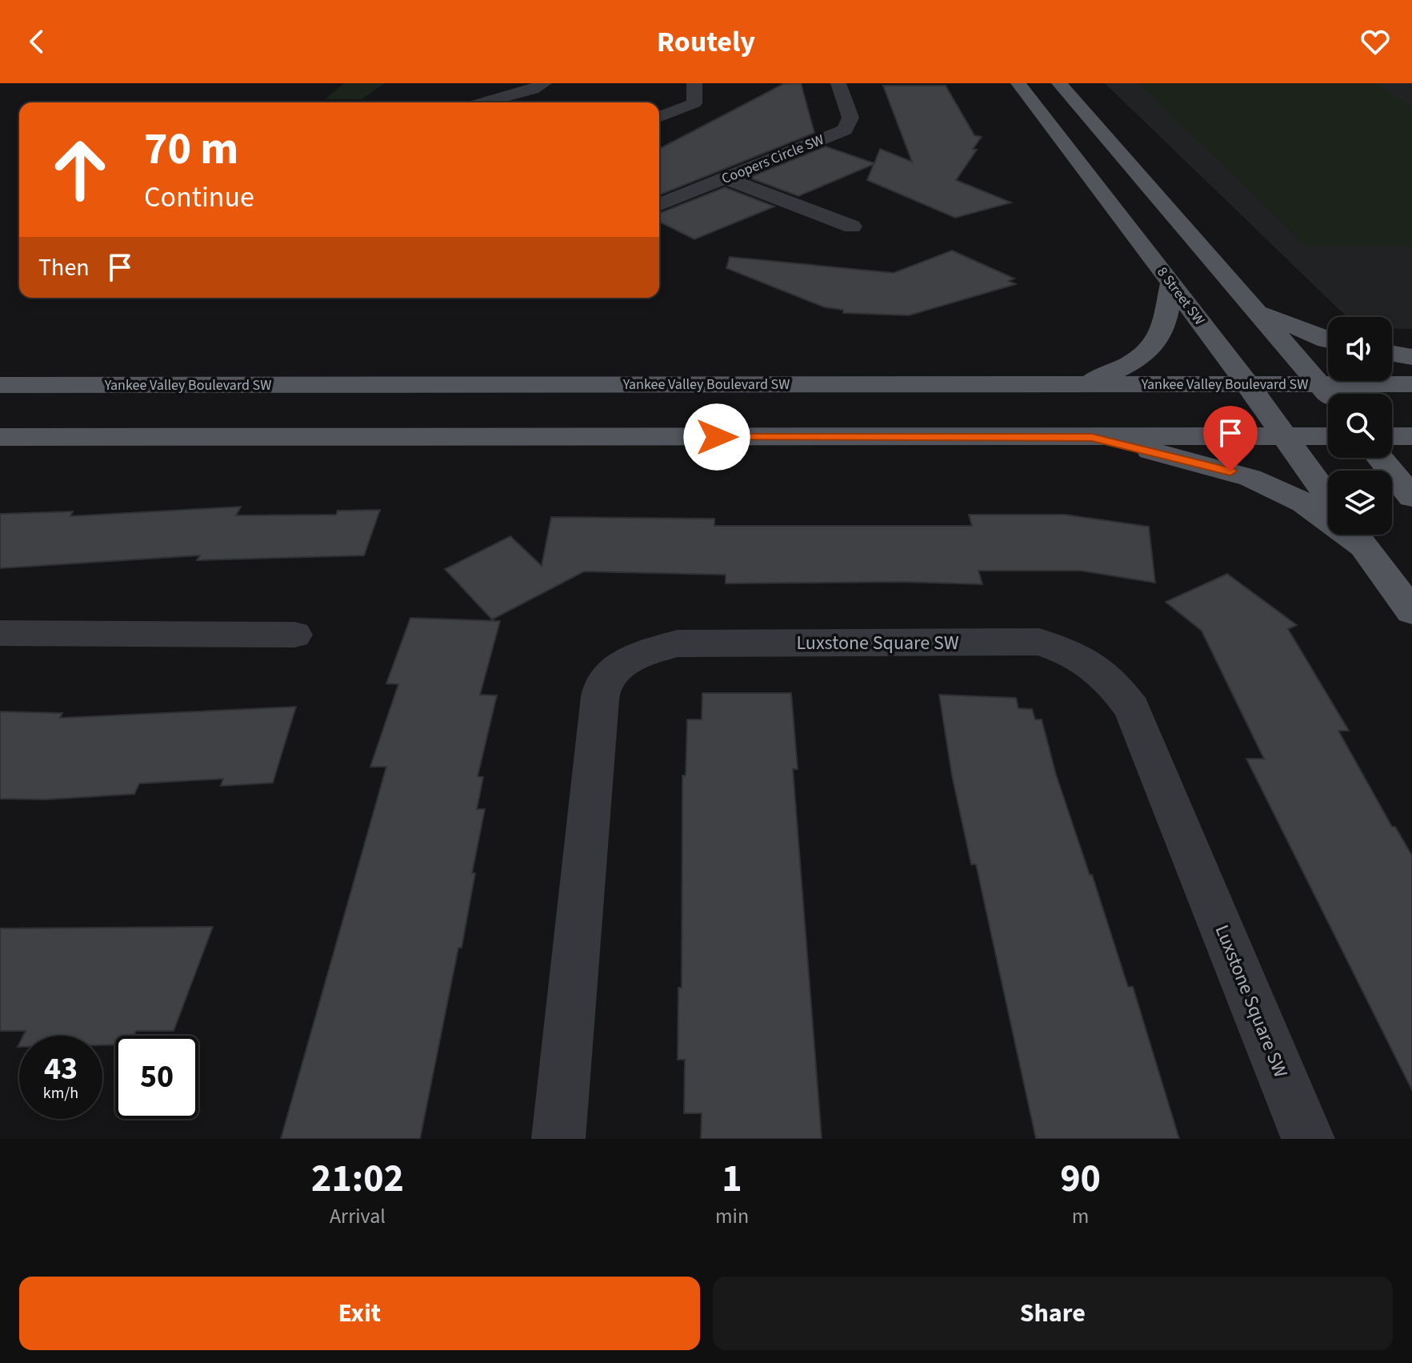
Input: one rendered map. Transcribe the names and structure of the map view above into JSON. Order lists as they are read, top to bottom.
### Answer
{
  "streets": {
    "main road": ["8 Street SW", "Yankee Valley Boulevard SW"],
    "street": ["Coopers Circle SW", "Luxstone Square SW"]
  },
  "crossings": [
    ["8 Street SW", "Yankee Valley Boulevard SW"]
  ],
  "page": {
    "header": "Routely",
    "turn": ["70 m", "Continue"],
    "then": "Then",
    "speed": "43 km/h",
    "limit": "50",
    "eta": [
      "21:02",
      "Arrival",
      "1",
      "min",
      "90",
      "m"
    ],
    "buttons": ["Exit", "Share"]
  }
}
